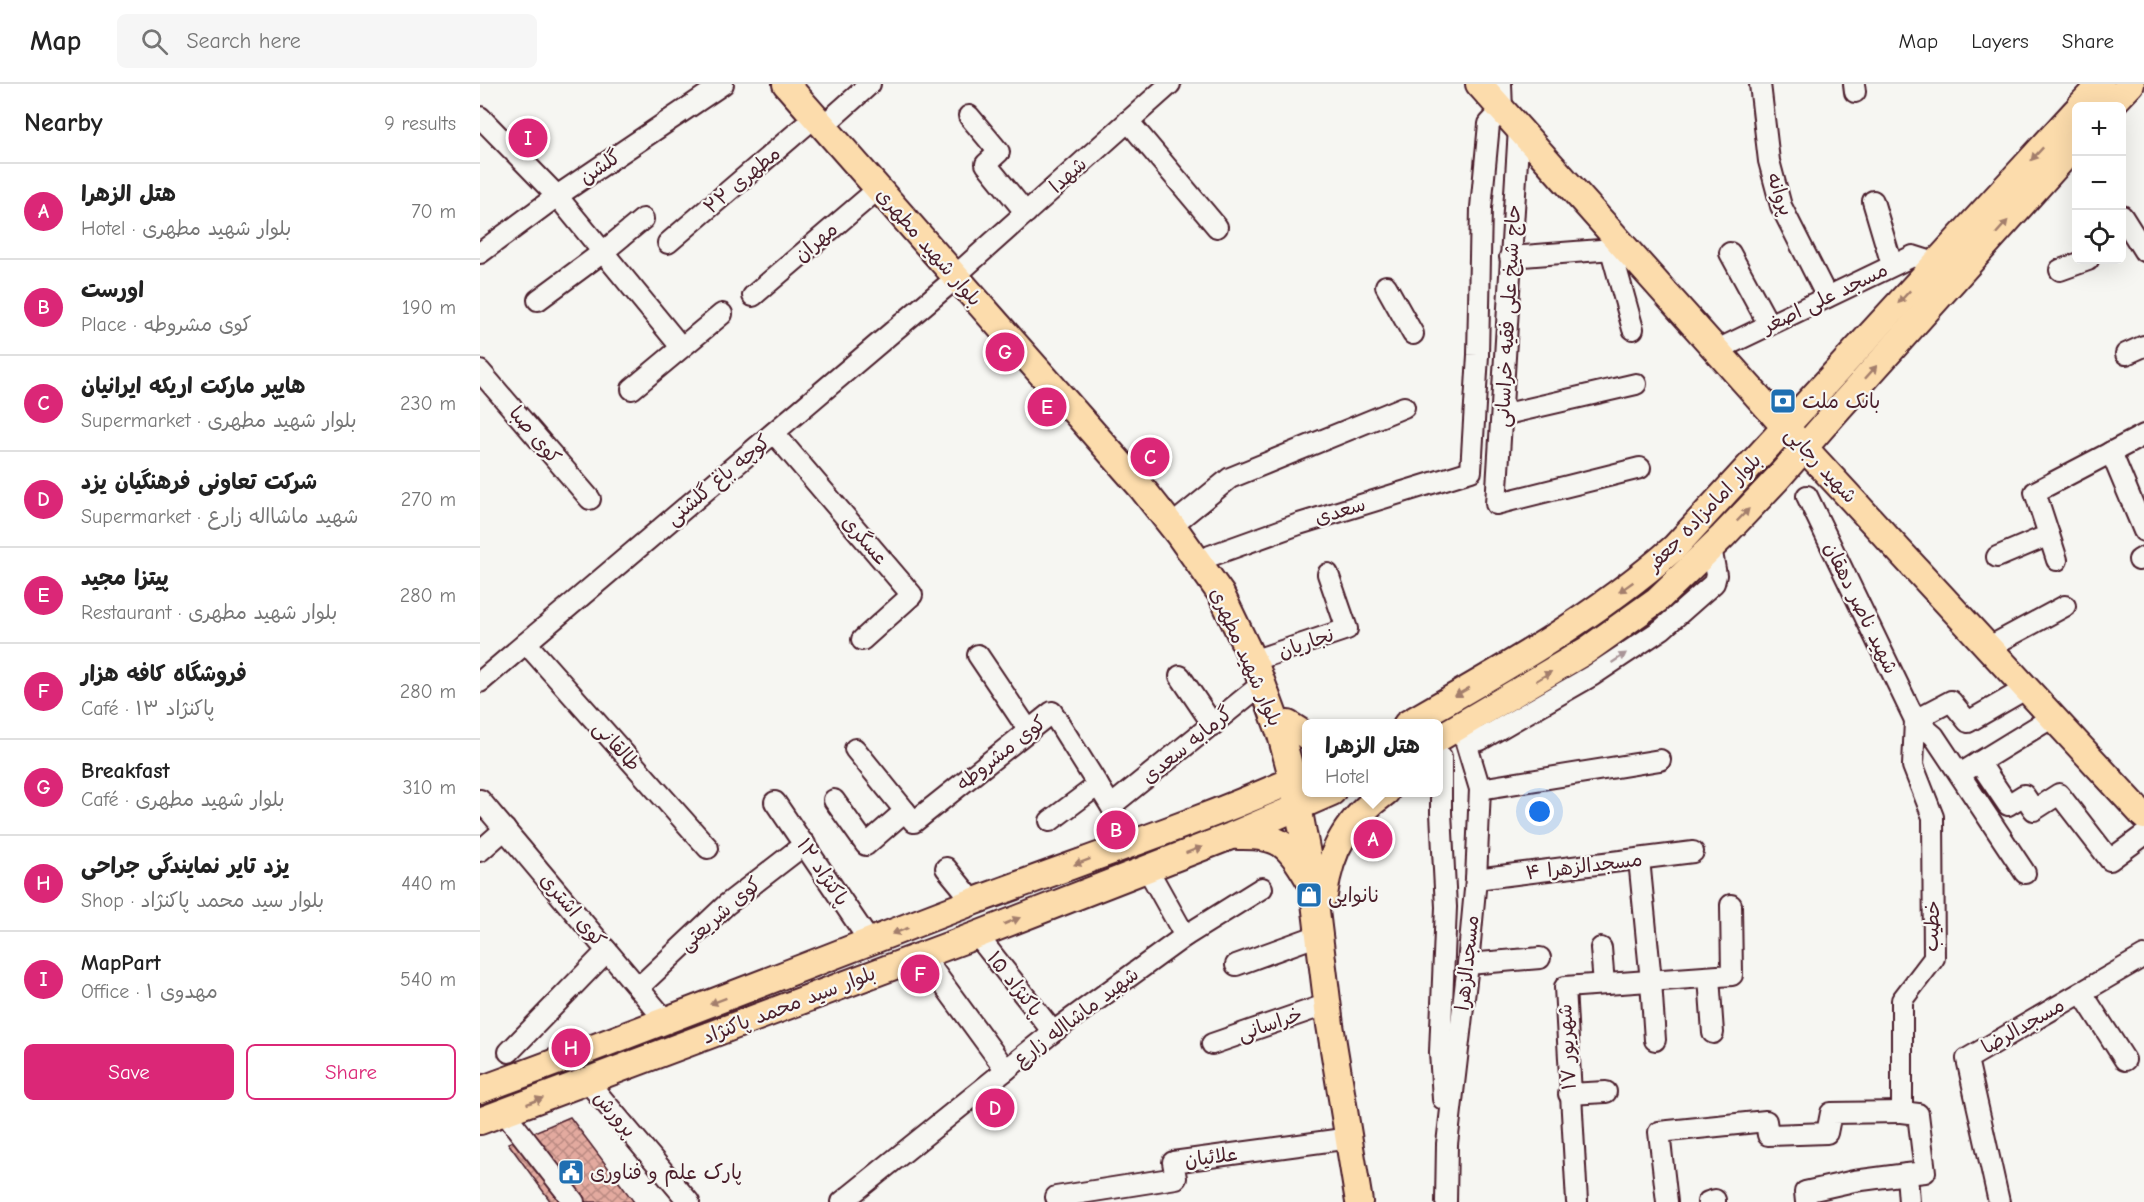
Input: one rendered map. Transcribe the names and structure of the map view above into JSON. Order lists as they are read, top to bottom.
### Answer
{
  "streets": {
    "main road": [
      "بلوار شهید مطهری",
      "شهید رجایی",
      "بلوار امامزاده جعفر",
      "بلوار سید محمد پاکنژاد"
    ],
    "street": [
      "گلشن",
      "شهدا",
      "مطهری ۲۲",
      "پروانه",
      "مهران",
      "مسجد علی اصغر",
      "حاج شیخ علی فقیه خراسانی",
      "کوی صبا",
      "کوچه باغ گلشنی",
      "سعدی",
      "عسگری",
      "شهید ناصر دهقان",
      "نجاریان",
      "گرمابه سعدی",
      "طالقانی",
      "کوی مشروطه",
      "مسجدالزهرا ۴",
      "پاکنژاد ۱۲",
      "کوی اشتری",
      "کوی شریعتی",
      "خطیب",
      "مسجدالزهرا",
      "پاکنژاد ۱۵",
      "شهید ماشااله زارع",
      "خراسانی",
      "مسجدالرضا",
      "۱۷ شهریور",
      "پرورش",
      "علائیان"
    ]
  },
  "crossings": [
    ["شهدا", "بلوار شهید مطهری"],
    ["شهدا", "کوچه باغ گلشنی"],
    ["مطهری ۲۲", "بلوار شهید مطهری"],
    ["پروانه", "مسجد علی اصغر"],
    ["مهران", "بلوار شهید مطهری"],
    ["بلوار شهید مطهری", "کوچه باغ گلشنی"],
    ["بلوار شهید مطهری", "سعدی"],
    ["بلوار شهید مطهری", "نجاریان"],
    ["بلوار شهید مطهری", "گرمابه سعدی"],
    ["بلوار شهید مطهری", "خراسانی"],
    ["بلوار شهید مطهری", "علائیان"],
    ["مسجد علی اصغر", "شهید رجایی"],
    ["مسجد علی اصغر", "بلوار امامزاده جعفر"],
    ["حاج شیخ علی فقیه خراسانی", "شهید رجایی"],
    ["حاج شیخ علی فقیه خراسانی", "سعدی"],
    ["شهید رجایی", "بلوار امامزاده جعفر"],
    ["کوچه باغ گلشنی", "عسگری"],
    ["کوچه باغ گلشنی", "طالقانی"],
    ["بلوار امامزاده جعفر", "مسجدالزهرا"],
    ["شهید ناصر دهقان", "خطیب"],
    ["گرمابه سعدی", "کوی مشروطه"],
    ["کوی مشروطه", "بلوار سید محمد پاکنژاد"],
    ["مسجدالزهرا ۴", "مسجدالزهرا"],
    ["پاکنژاد ۱۲", "کوی شریعتی"],
    ["پاکنژاد ۱۲", "بلوار سید محمد پاکنژاد"],
    ["کوی اشتری", "کوی شریعتی"],
    ["کوی اشتری", "بلوار سید محمد پاکنژاد"],
    ["پاکنژاد ۱۵", "بلوار سید محمد پاکنژاد"],
    ["پاکنژاد ۱۵", "شهید ماشااله زارع"],
    ["بلوار سید محمد پاکنژاد", "پرورش"]
  ],
  "places": {
    "bank": ["بانک ملت"],
    "shop": ["نانوایی"],
    "public building": ["پارک علم و فناوری"]
  },
  "page": {
    "header": "Map",
    "search": "Search here",
    "nav": ["Map", "Layers", "Share"],
    "heading": ["Nearby", "9 results"],
    "map_buttons": ["+", "−"],
    "pins": [
      "I",
      "G",
      "E",
      "C",
      "B",
      "A",
      "F",
      "H",
      "D"
    ],
    "list": [
      {
        "mark": "A",
        "name": "هتل الزهرا",
        "note": "Hotel · بلوار شهید مطهری",
        "value": "70 m"
      },
      {
        "mark": "B",
        "name": "اورست",
        "note": "Place · کوی مشروطه",
        "value": "190 m"
      },
      {
        "mark": "C",
        "name": "هایپر مارکت اریکه ایرانیان",
        "note": "Supermarket · بلوار شهید مطهری",
        "value": "230 m"
      },
      {
        "mark": "D",
        "name": "شرکت تعاونی فرهنگیان یزد",
        "note": "Supermarket · شهید ماشااله زارع",
        "value": "270 m"
      },
      {
        "mark": "E",
        "name": "پیتزا مجید",
        "note": "Restaurant · بلوار شهید مطهری",
        "value": "280 m"
      },
      {
        "mark": "F",
        "name": "فروشگاه کافه هزار",
        "note": "Café · پاکنژاد ۱۳",
        "value": "280 m"
      },
      {
        "mark": "G",
        "name": "Breakfast",
        "note": "Café · بلوار شهید مطهری",
        "value": "310 m"
      },
      {
        "mark": "H",
        "name": "یزد تایر نمایندگی جراحی",
        "note": "Shop · بلوار سید محمد پاکنژاد",
        "value": "440 m"
      },
      {
        "mark": "I",
        "name": "MapPart",
        "note": "Office · مهدوی ۱",
        "value": "540 m"
      }
    ],
    "popup": ["هتل الزهرا", "Hotel"],
    "buttons": ["Save", "Share"]
  }
}
